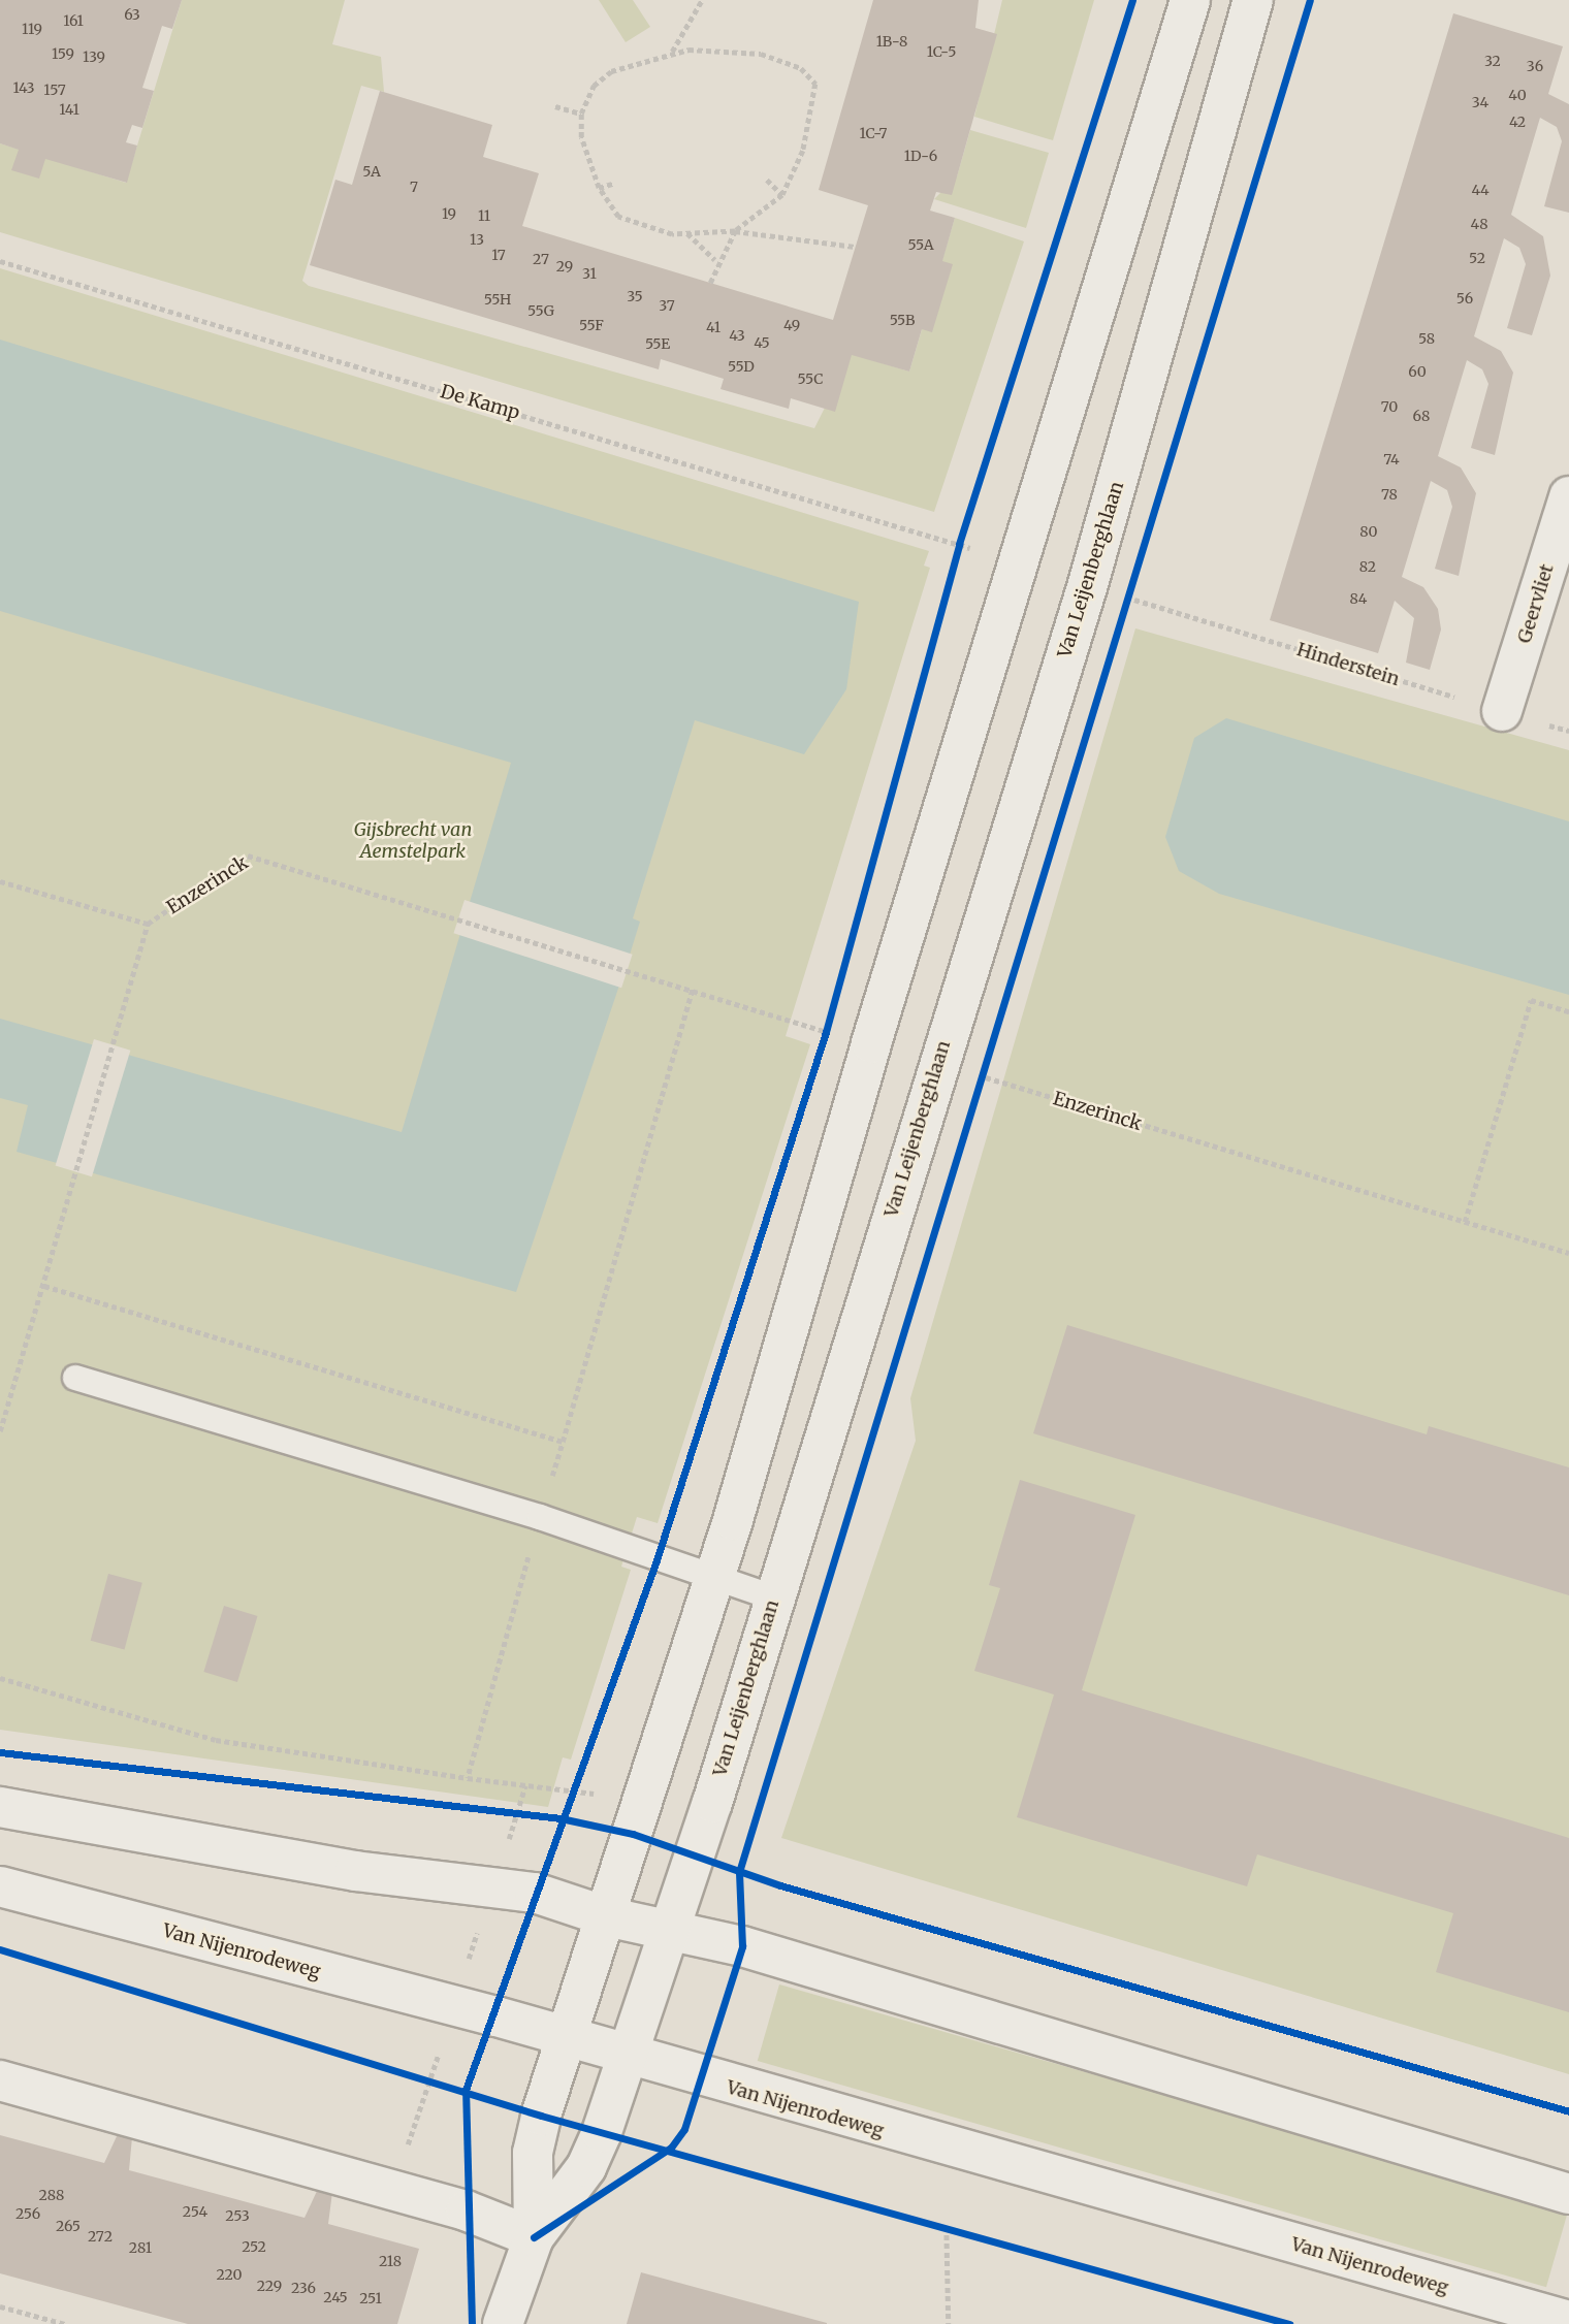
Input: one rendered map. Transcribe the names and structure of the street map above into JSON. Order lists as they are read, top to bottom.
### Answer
{
  "streets": {
    "street": ["Van Leijenberghlaan", "Geervliet", "Van Nijenrodeweg"],
    "path": ["De Kamp", "Hinderstein", "Enzerinck"]
  },
  "crossings": [
    ["Van Leijenberghlaan", "Van Nijenrodeweg"],
    ["Geervliet", "Hinderstein"]
  ],
  "parks": ["Gijsbrecht van Aemstelpark"],
  "house_numbers": [
    "63",
    "161",
    "119",
    "1B-8",
    "1C-5",
    "159",
    "139",
    "32",
    "36",
    "143",
    "157",
    "40",
    "34",
    "141",
    "42",
    "1C-7",
    "1D-6",
    "5A",
    "7",
    "44",
    "19",
    "11",
    "48",
    "13",
    "55A",
    "17",
    "52",
    "27",
    "29",
    "31",
    "35",
    "56",
    "55H",
    "37",
    "55G",
    "55B",
    "55F",
    "49",
    "41",
    "43",
    "58",
    "45",
    "55E",
    "55D",
    "60",
    "55C",
    "70",
    "68",
    "74",
    "78",
    "80",
    "82",
    "84",
    "288",
    "254",
    "256",
    "253",
    "265",
    "272",
    "252",
    "281",
    "218",
    "220",
    "229",
    "236",
    "245",
    "251"
  ]
}
